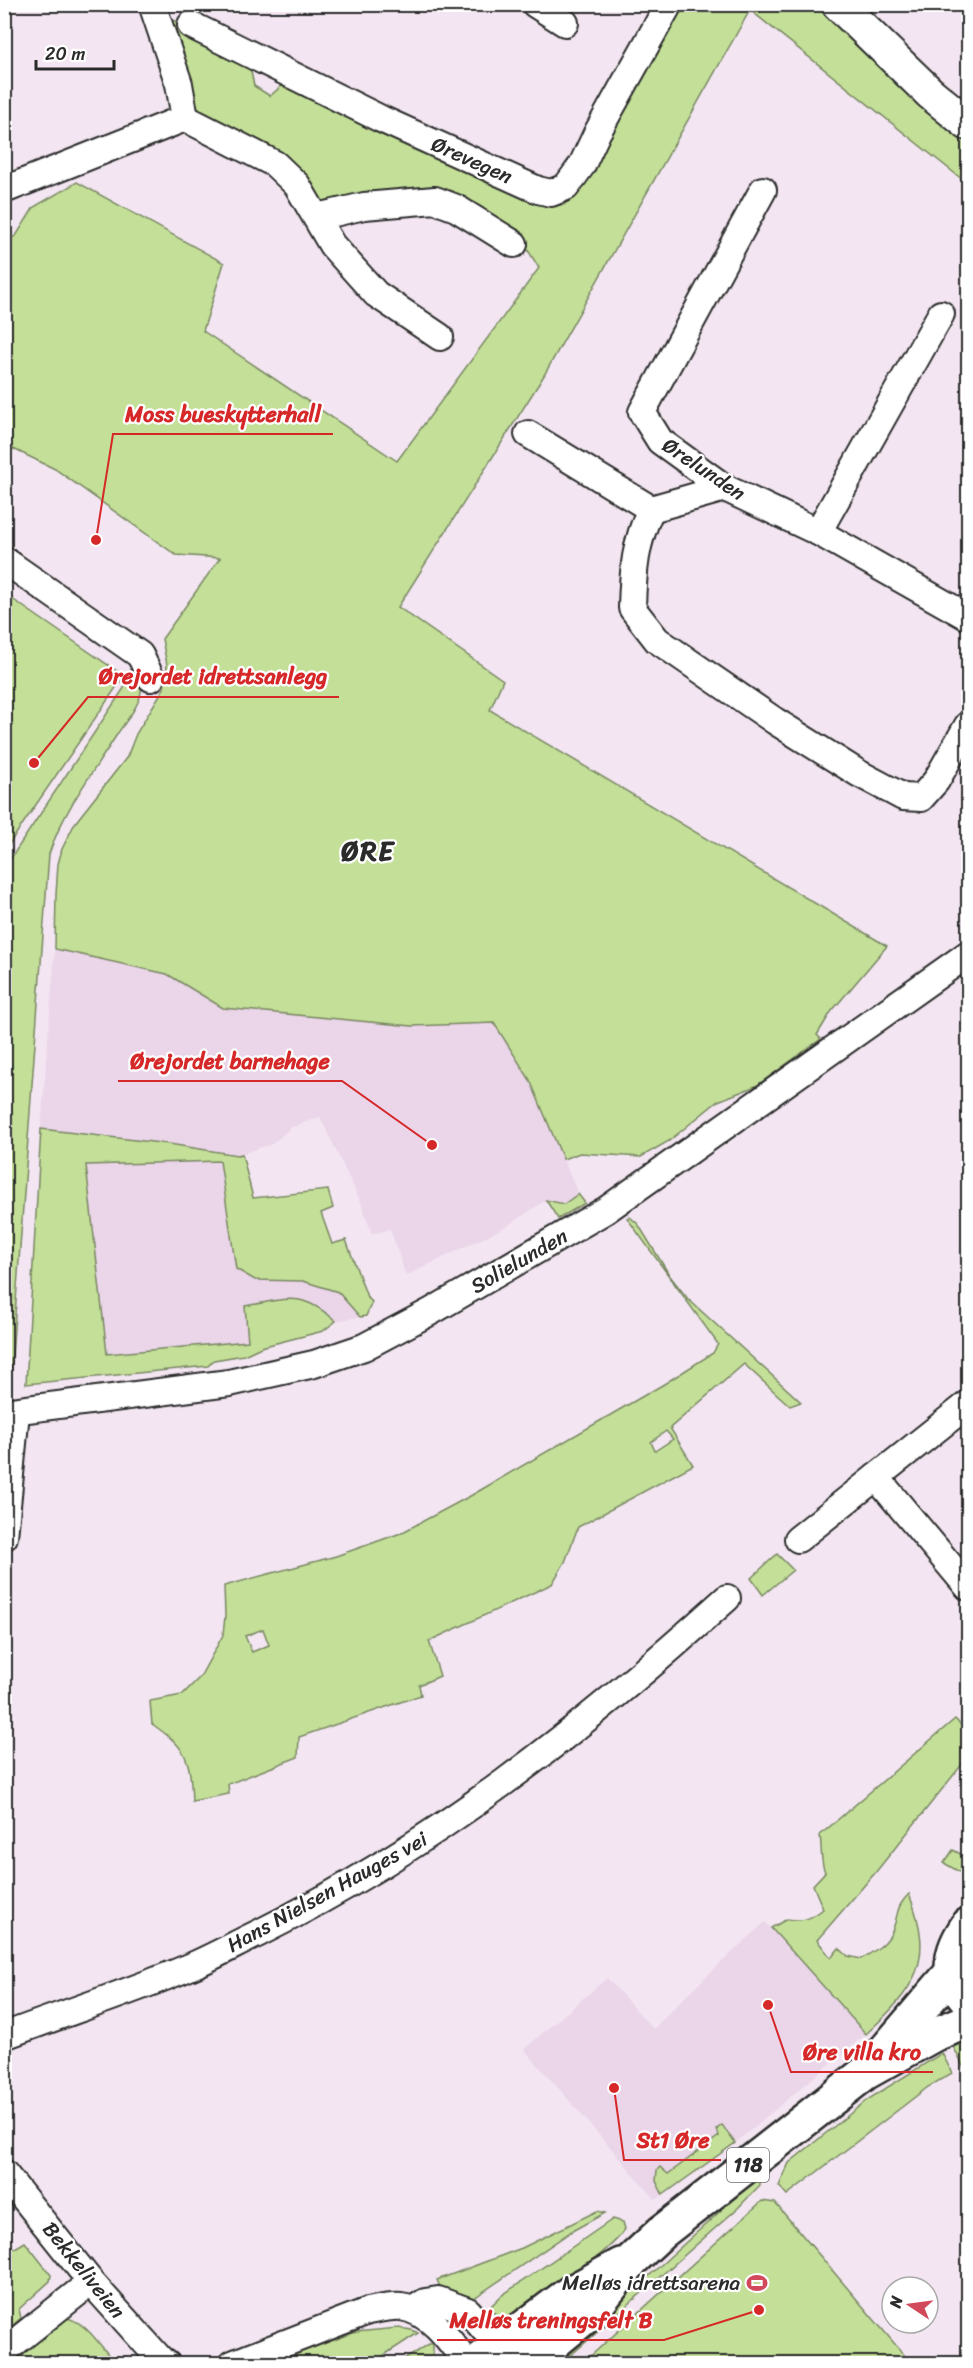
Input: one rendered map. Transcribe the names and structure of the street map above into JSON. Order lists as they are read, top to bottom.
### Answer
{
  "streets": {
    "main road": ["118"],
    "street": [
      "Ørevegen",
      "Ørelunden",
      "Solielunden",
      "Hans Nielsen Hauges vei",
      "Bekkeliveien"
    ]
  },
  "districts": ["ØRE"],
  "places": {
    "other": [
      "Moss bueskytterhall",
      "Ørejordet idrettsanlegg",
      "Ørejordet barnehage",
      "Øre villa kro",
      "St1 Øre",
      "Melløs treningsfelt B"
    ],
    "sports": ["Melløs idrettsarena"]
  },
  "scale_bar": "20 m",
  "north": "left"
}
